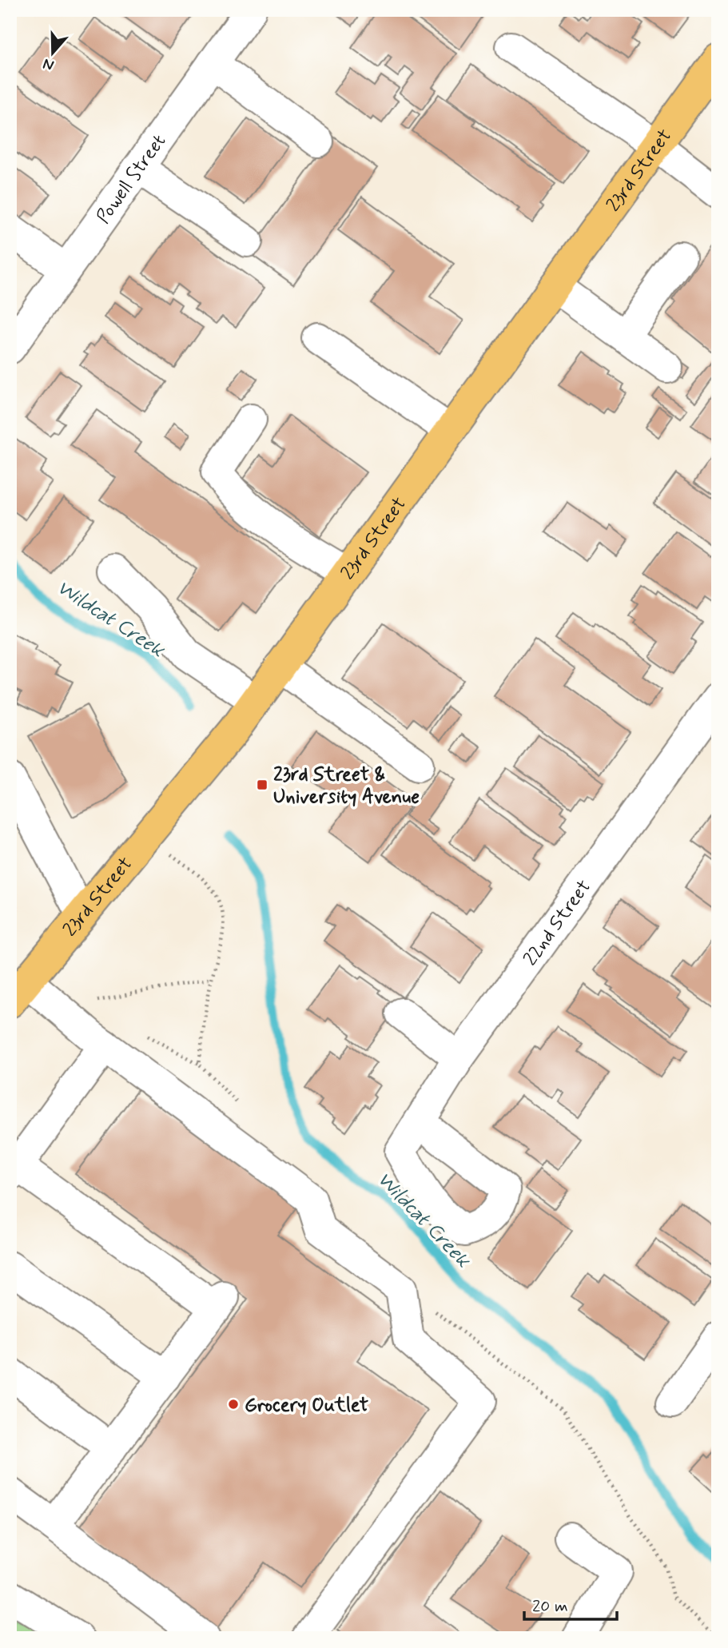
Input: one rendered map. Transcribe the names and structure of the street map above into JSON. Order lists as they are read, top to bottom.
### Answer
{
  "streets": {
    "main road": ["23rd Street"],
    "street": ["Powell Street", "22nd Street"]
  },
  "water": ["Wildcat Creek"],
  "places": {
    "transit": ["23rd Street & University Avenue"],
    "other": ["Grocery Outlet"]
  },
  "scale_bar": "20 m",
  "north": "bottom"
}
